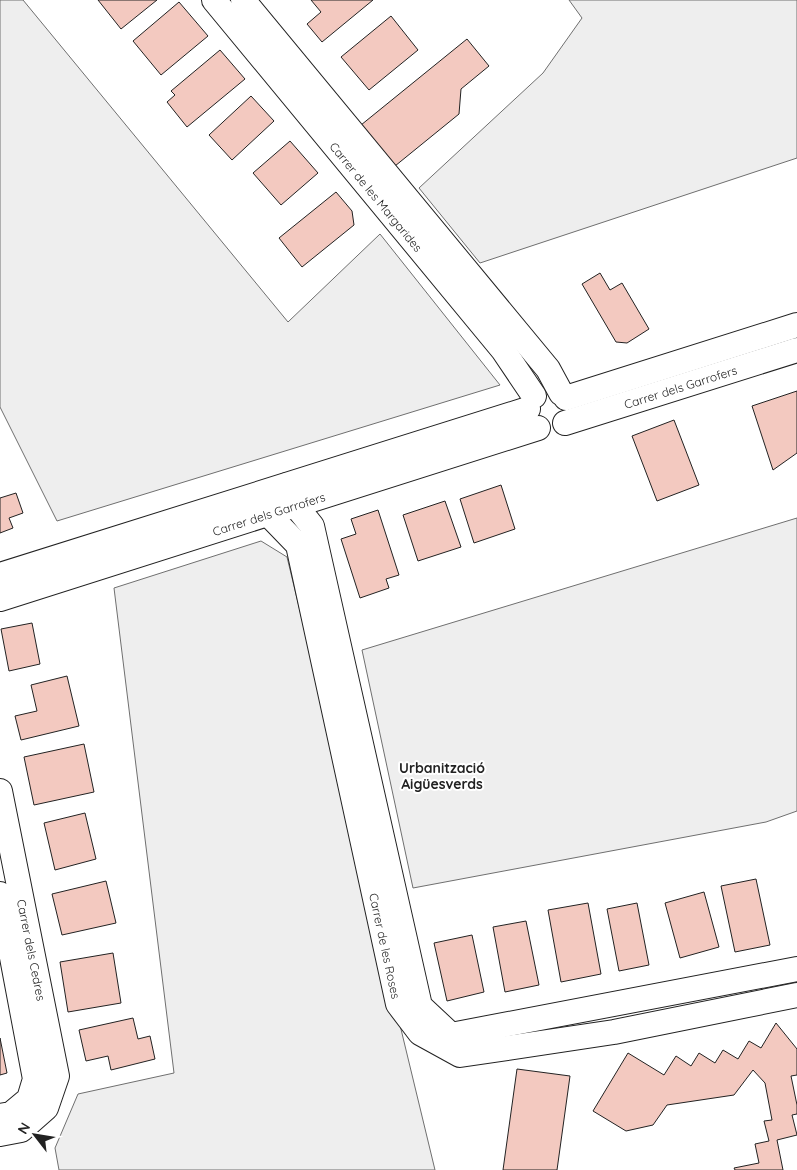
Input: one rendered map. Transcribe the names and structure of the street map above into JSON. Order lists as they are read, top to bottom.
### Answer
{
  "streets": {
    "street": [
      "Carrer de les Margarides",
      "Carrer dels Garrofers",
      "Carrer de les Roses",
      "Carrer dels Cedres"
    ]
  },
  "crossings": [
    ["Carrer de les Margarides", "Carrer dels Garrofers"],
    ["Carrer dels Garrofers", "Carrer de les Roses"]
  ],
  "districts": ["Urbanització Aigüesverds"],
  "north": "top left"
}
